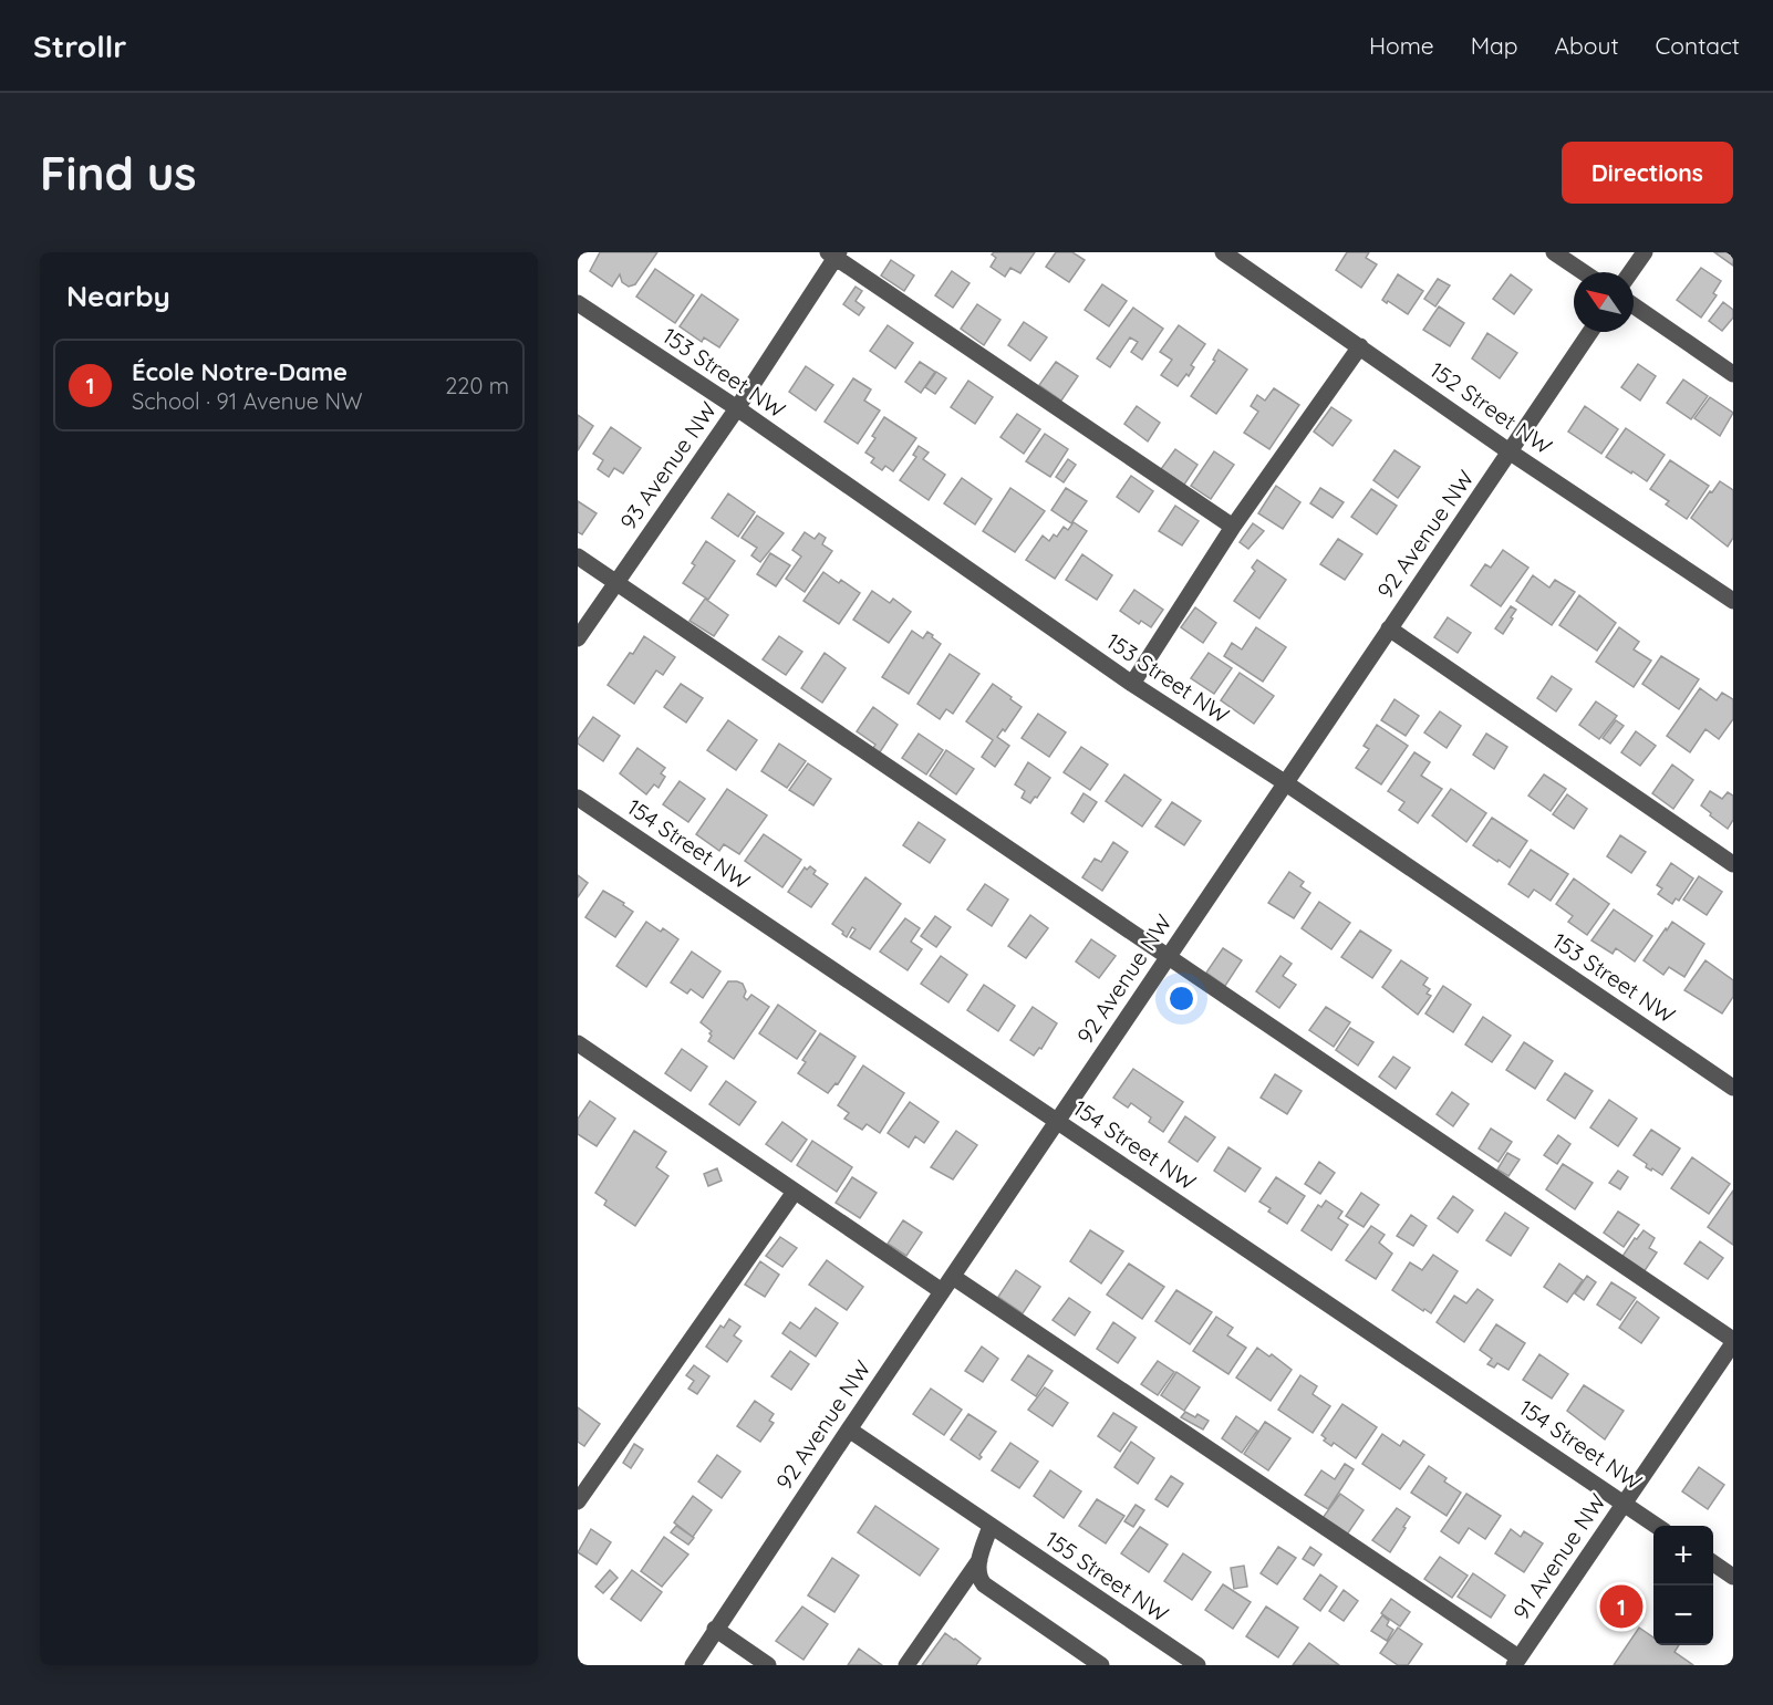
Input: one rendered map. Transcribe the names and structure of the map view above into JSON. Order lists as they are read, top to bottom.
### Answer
{
  "streets": {
    "street": [
      "153 Street NW",
      "152 Street NW",
      "93 Avenue NW",
      "92 Avenue NW",
      "154 Street NW",
      "91 Avenue NW",
      "155 Street NW"
    ]
  },
  "crossings": [
    ["153 Street NW", "93 Avenue NW"],
    ["153 Street NW", "92 Avenue NW"],
    ["152 Street NW", "92 Avenue NW"],
    ["92 Avenue NW", "154 Street NW"],
    ["92 Avenue NW", "155 Street NW"],
    ["154 Street NW", "91 Avenue NW"]
  ],
  "north": "top left",
  "page": {
    "header": "Strollr",
    "nav": [
      "Home",
      "Map",
      "About",
      "Contact"
    ],
    "buttons": "Directions",
    "title": "Find us",
    "heading": "Nearby",
    "list": [
      {
        "mark": "1",
        "name": "École Notre-Dame",
        "note": "School · 91 Avenue NW",
        "value": "220 m"
      }
    ],
    "map_buttons": ["+", "−"],
    "pins": "1"
  }
}
